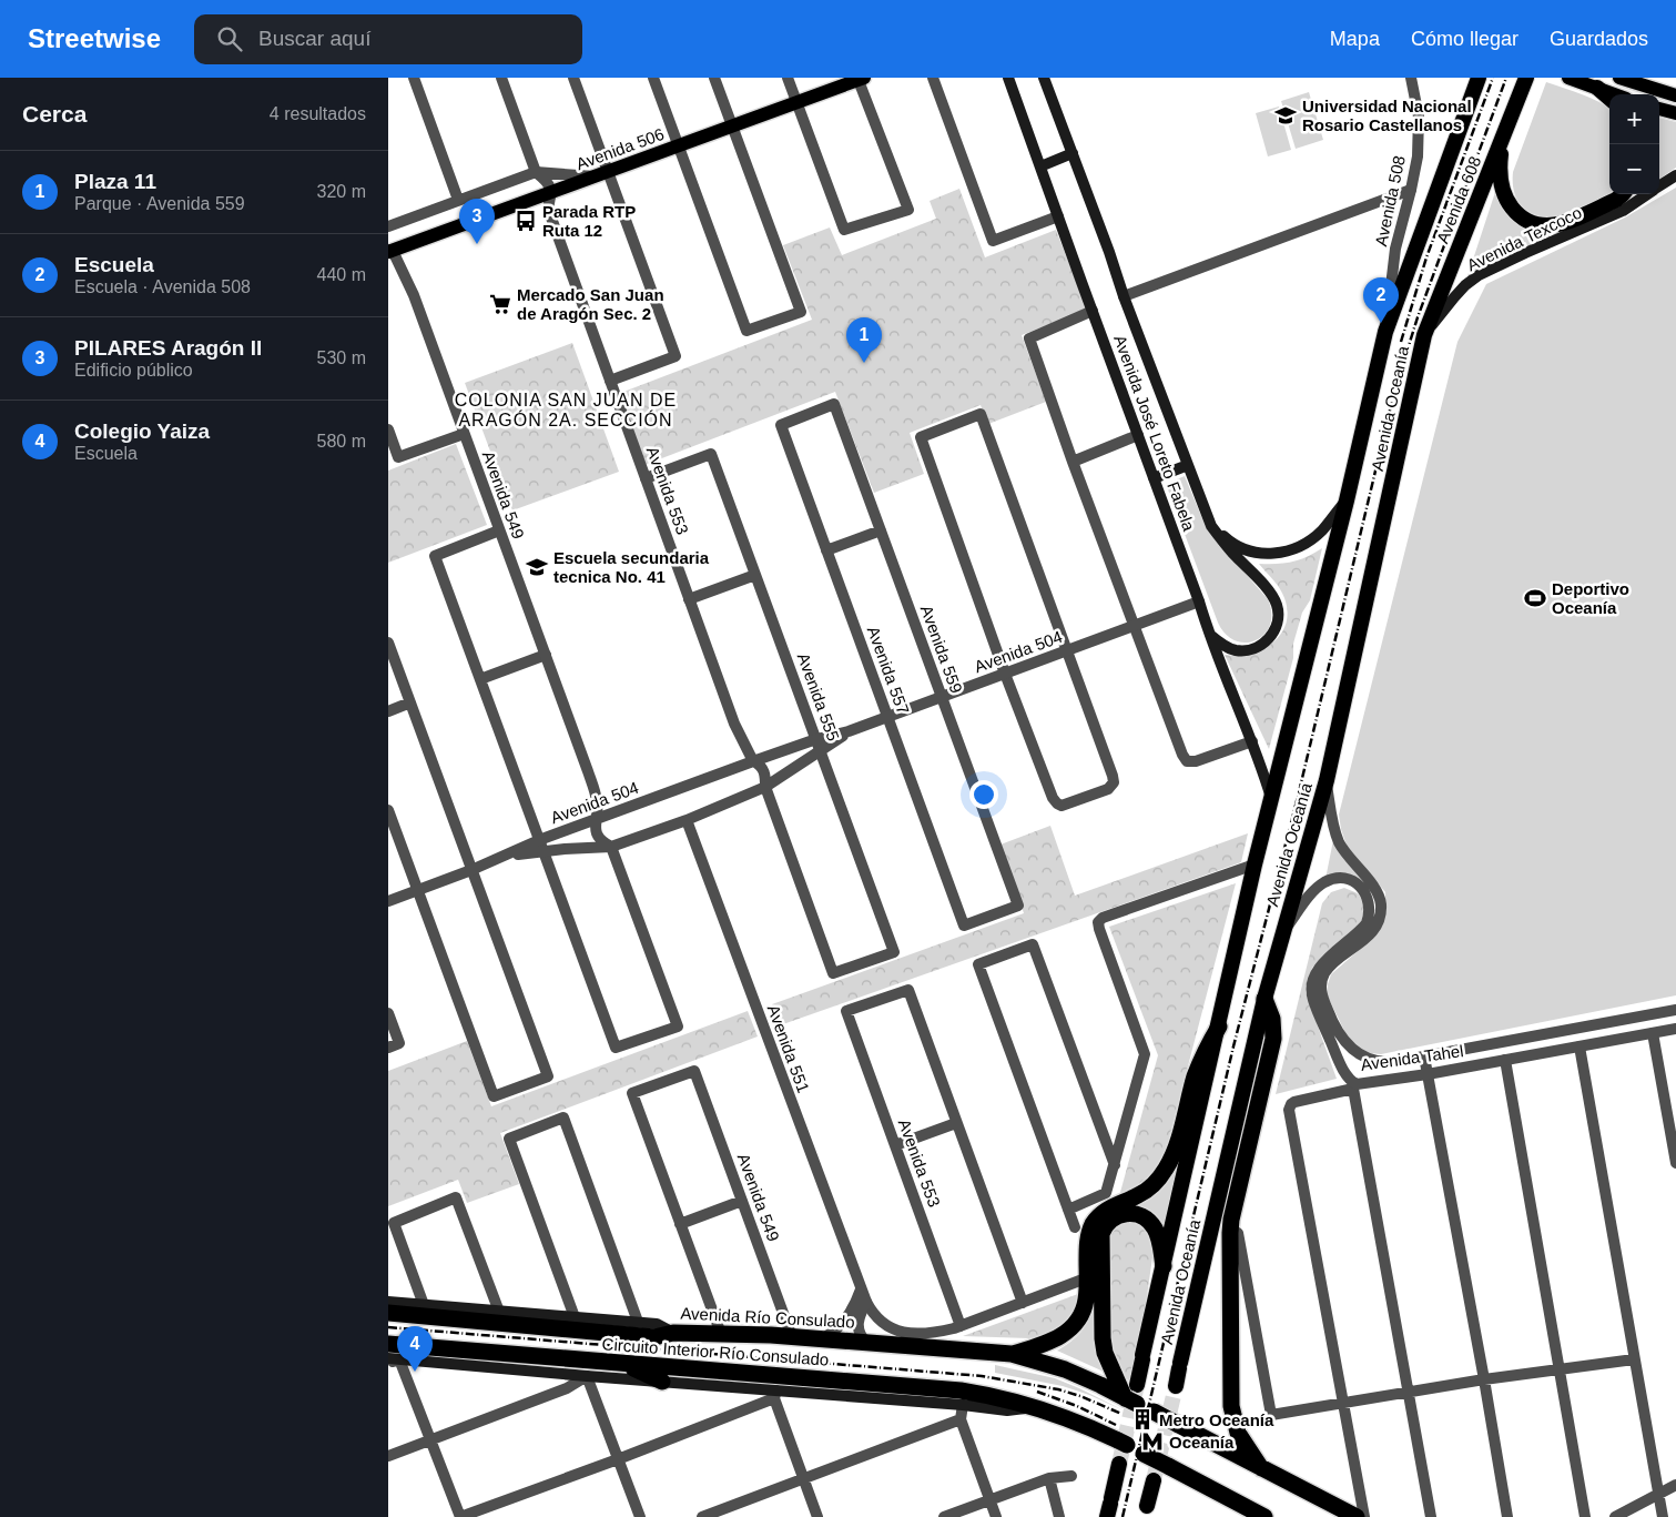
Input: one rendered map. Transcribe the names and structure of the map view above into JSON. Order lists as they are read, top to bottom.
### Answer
{
  "streets": {
    "highway": [
      "Avenida 608",
      "Avenida Oceanía",
      "Avenida Río Consulado",
      "Circuito Interior Río Consulado"
    ],
    "main road": ["Avenida 506", "Avenida Texcoco", "Avenida José Loreto Fabela"],
    "street": [
      "Avenida 508",
      "Avenida 553",
      "Avenida 549",
      "Avenida 559",
      "Avenida 504",
      "Avenida 557",
      "Avenida 555",
      "Avenida 551",
      "Avenida Tahel"
    ]
  },
  "crossings": [
    ["Avenida 506", "Avenida 553"],
    ["Avenida 506", "Avenida 549"],
    ["Avenida 608", "Avenida 508"],
    ["Avenida 608", "Avenida Texcoco"],
    ["Avenida 608", "Avenida Oceanía"],
    ["Avenida 508", "Avenida Oceanía"],
    ["Avenida Texcoco", "Avenida Oceanía"],
    ["Avenida Oceanía", "Avenida José Loreto Fabela"],
    ["Avenida Oceanía", "Avenida Tahel"],
    ["Avenida Oceanía", "Avenida Río Consulado"],
    ["Avenida José Loreto Fabela", "Avenida 504"],
    ["Avenida 553", "Avenida 504"],
    ["Avenida 553", "Avenida 555"],
    ["Avenida 553", "Avenida 551"],
    ["Avenida 549", "Avenida 504"],
    ["Avenida 549", "Avenida Río Consulado"],
    ["Avenida 559", "Avenida 504"],
    ["Avenida 559", "Avenida 557"],
    ["Avenida 504", "Avenida 557"],
    ["Avenida 504", "Avenida 555"],
    ["Avenida 504", "Avenida 551"],
    ["Avenida Río Consulado", "Circuito Interior Río Consulado"]
  ],
  "districts": ["COLONIA SAN JUAN DE ARAGÓN 2A. SECCIÓN"],
  "places": {
    "school or university": ["Universidad Nacional Rosario Castellanos", "Escuela secundaria tecnica No. 41"],
    "bus stop": ["Parada RTP Ruta 12"],
    "supermarket": ["Mercado San Juan de Aragón Sec. 2"],
    "sports": ["Deportivo Oceanía"],
    "building": ["Metro Oceanía"],
    "metro station": ["Oceanía"]
  },
  "page": {
    "header": "Streetwise",
    "search": "Buscar aquí",
    "nav": ["Mapa", "Cómo llegar", "Guardados"],
    "heading": ["Cerca", "4 resultados"],
    "map_buttons": ["+", "−"],
    "list": [
      {
        "mark": "1",
        "name": "Plaza 11",
        "note": "Parque · Avenida 559",
        "value": "320 m"
      },
      {
        "mark": "2",
        "name": "Escuela",
        "note": "Escuela · Avenida 508",
        "value": "440 m"
      },
      {
        "mark": "3",
        "name": "PILARES Aragón II",
        "note": "Edificio público",
        "value": "530 m"
      },
      {
        "mark": "4",
        "name": "Colegio Yaiza",
        "note": "Escuela",
        "value": "580 m"
      }
    ],
    "pins": [
      "3",
      "2",
      "1",
      "4"
    ]
  }
}
